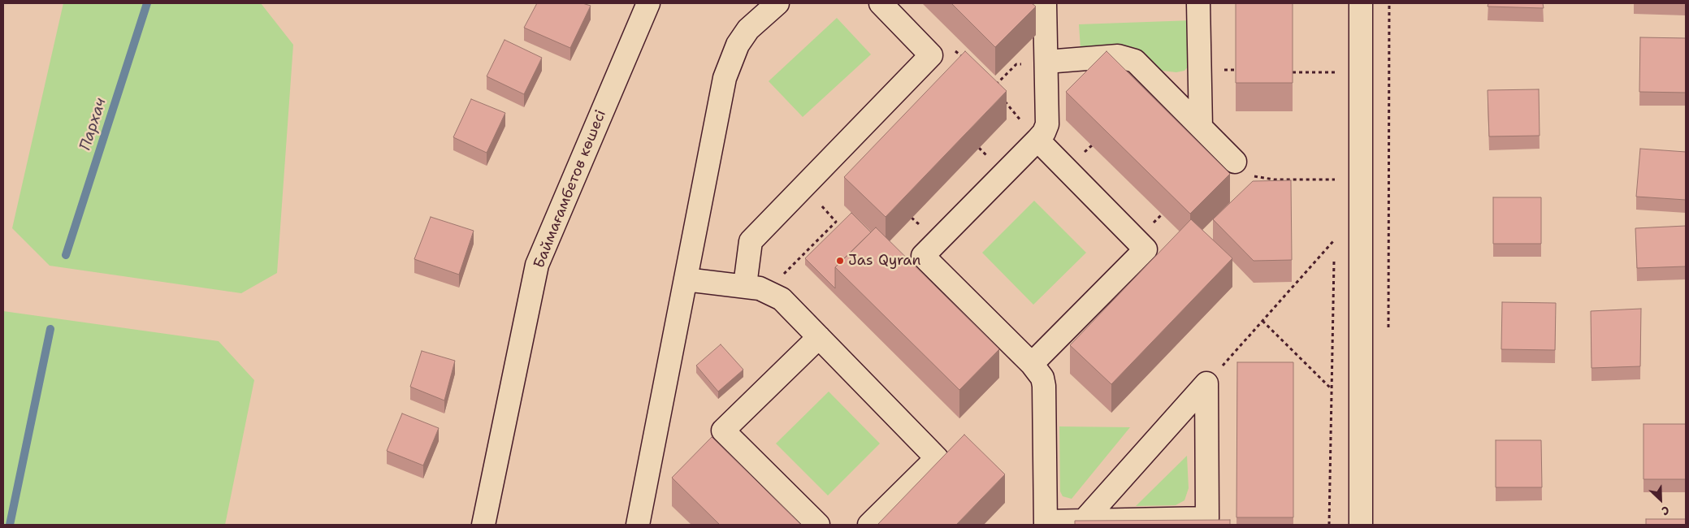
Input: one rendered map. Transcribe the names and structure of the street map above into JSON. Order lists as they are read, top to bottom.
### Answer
{
  "streets": {
    "street": ["Баймағамбетов көшесі"]
  },
  "water": ["Пархач"],
  "places": ["Jas Qyran"],
  "north": "bottom right"
}
